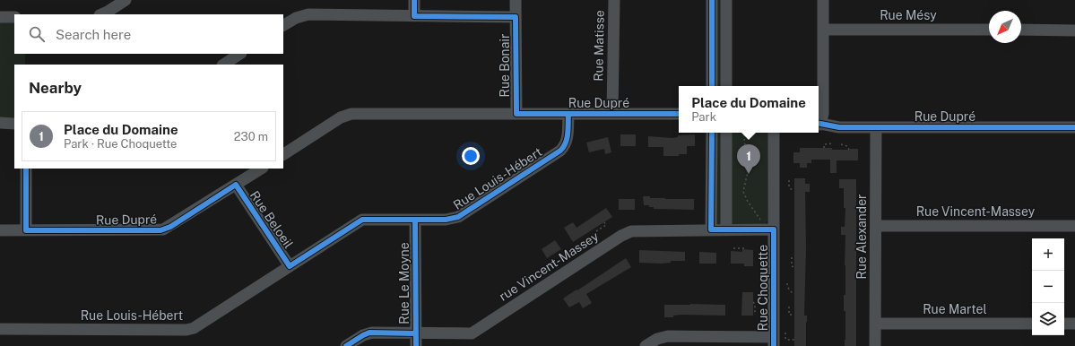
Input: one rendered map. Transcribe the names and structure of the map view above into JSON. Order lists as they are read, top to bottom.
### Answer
{
  "streets": {
    "street": [
      "Rue Mésy",
      "Rue Matisse",
      "Rue Bonair",
      "Rue Dupré",
      "Rue Louis-Hébert",
      "Rue Vincent-Massey",
      "Rue Beloeil",
      "Rue Alexander",
      "rue Vincent-Massey",
      "Rue Le Moyne",
      "Rue Choquette",
      "Rue Martel"
    ]
  },
  "crossings": [
    ["Rue Matisse", "Rue Dupré"],
    ["Rue Bonair", "Rue Dupré"],
    ["Rue Dupré", "Rue Louis-Hébert"],
    ["Rue Dupré", "Rue Beloeil"],
    ["Rue Dupré", "Rue Alexander"],
    ["Rue Louis-Hébert", "Rue Beloeil"],
    ["Rue Louis-Hébert", "Rue Le Moyne"],
    ["Rue Vincent-Massey", "Rue Alexander"],
    ["Rue Alexander", "Rue Martel"],
    ["rue Vincent-Massey", "Rue Le Moyne"],
    ["rue Vincent-Massey", "Rue Choquette"]
  ],
  "north": "bottom left",
  "page": {
    "search": "Search here",
    "heading": "Nearby",
    "popup": ["Place du Domaine", "Park"],
    "list": [
      {
        "mark": "1",
        "name": "Place du Domaine",
        "note": "Park · Rue Choquette",
        "value": "230 m"
      }
    ],
    "pins": "1",
    "map_buttons": ["+", "−"]
  }
}
